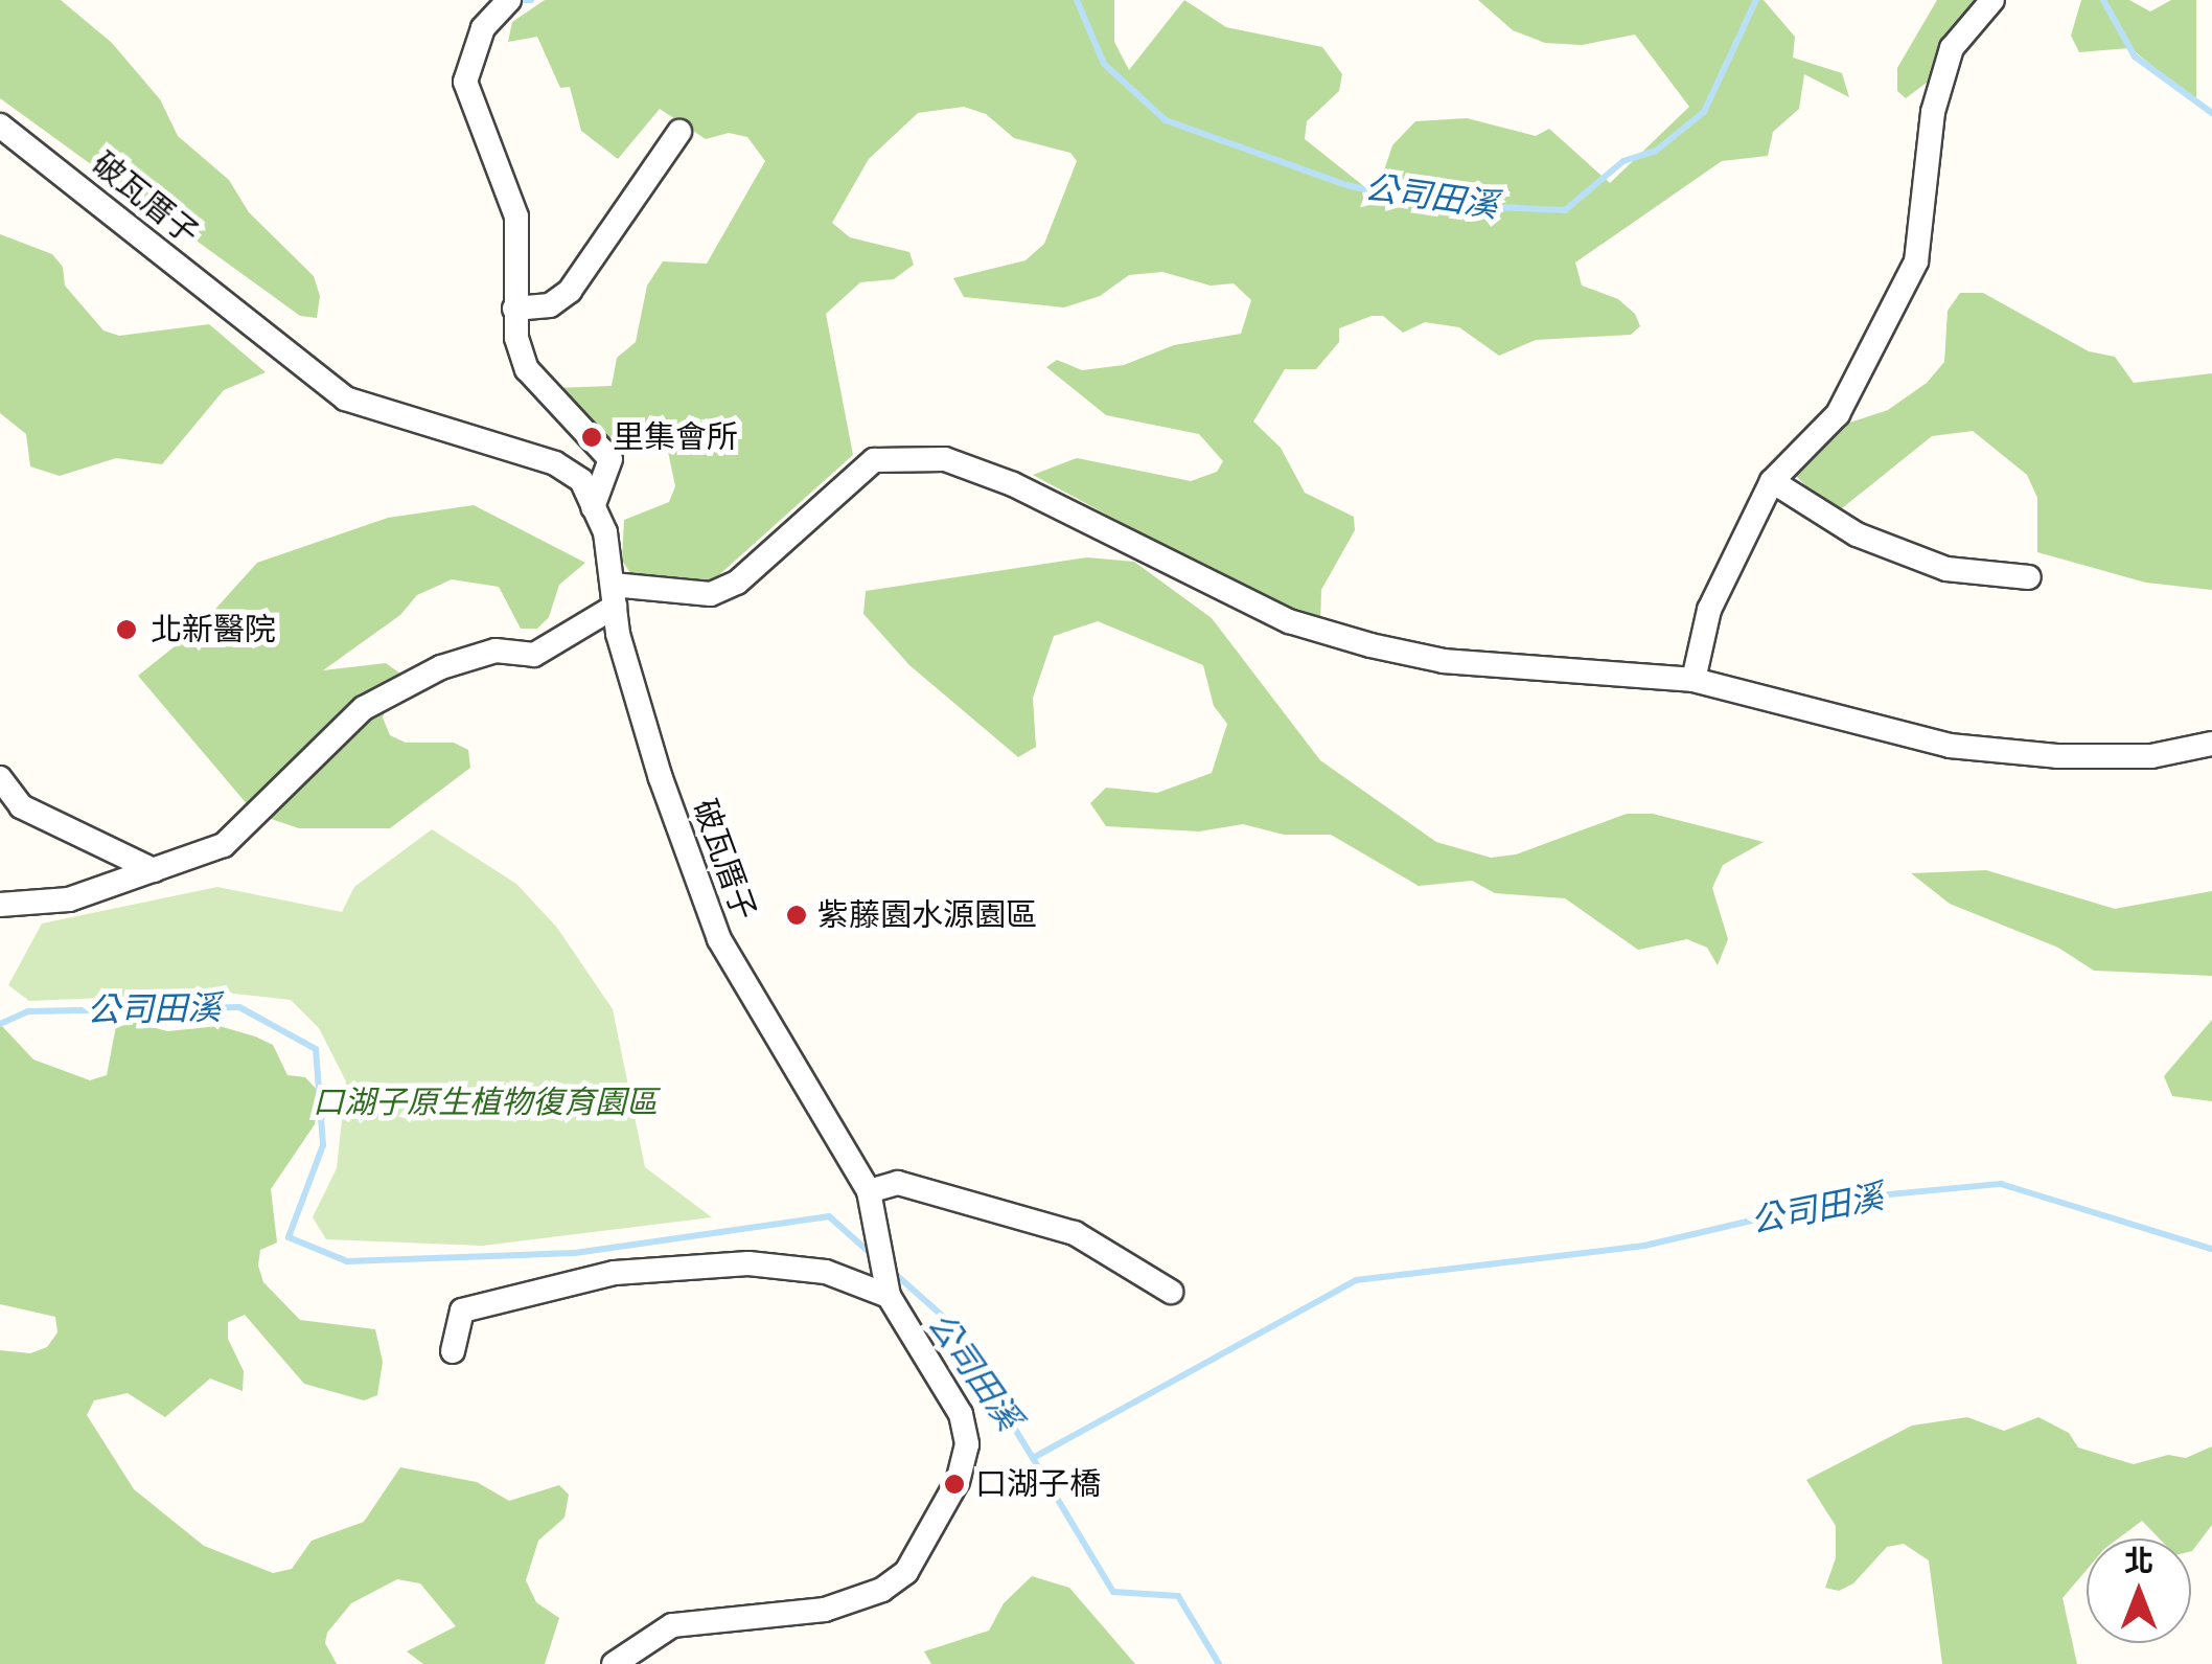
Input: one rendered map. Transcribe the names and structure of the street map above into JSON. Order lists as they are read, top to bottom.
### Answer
{
  "streets": {
    "street": ["破瓦厝子"]
  },
  "water": ["公司田溪"],
  "parks": ["口湖子原生植物復育園區"],
  "places": [
    "里集會所",
    "北新醫院",
    "紫藤園水源園區",
    "口湖子橋"
  ],
  "north": "top"
}
